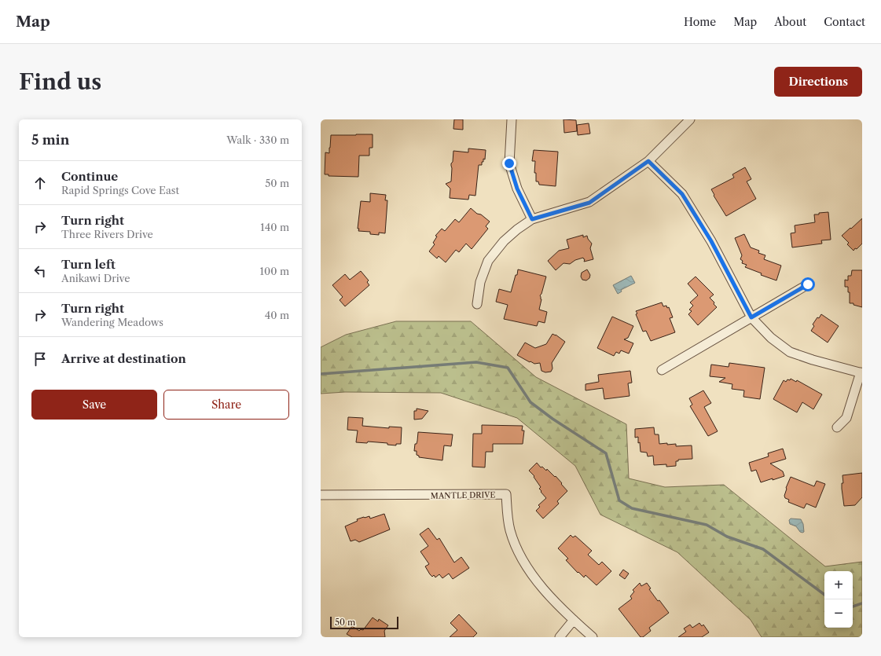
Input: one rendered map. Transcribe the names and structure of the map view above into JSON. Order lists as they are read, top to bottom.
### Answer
{
  "streets": {
    "street": ["MANTLE DRIVE"]
  },
  "scale_bar": "50 m",
  "page": {
    "header": "Map",
    "nav": [
      "Home",
      "Map",
      "About",
      "Contact"
    ],
    "buttons": [
      "Directions",
      ["Save", "Share"]
    ],
    "title": "Find us",
    "heading": ["5 min", "Walk · 330 m"],
    "list": [
      ["Continue", "Rapid Springs Cove East", "50 m"],
      ["Turn right", "Three Rivers Drive", "140 m"],
      ["Turn left", "Anikawi Drive", "100 m"],
      ["Turn right", "Wandering Meadows", "40 m"],
      "Arrive at destination"
    ],
    "map_buttons": ["+", "−"],
    "scale": "50 m"
  }
}
